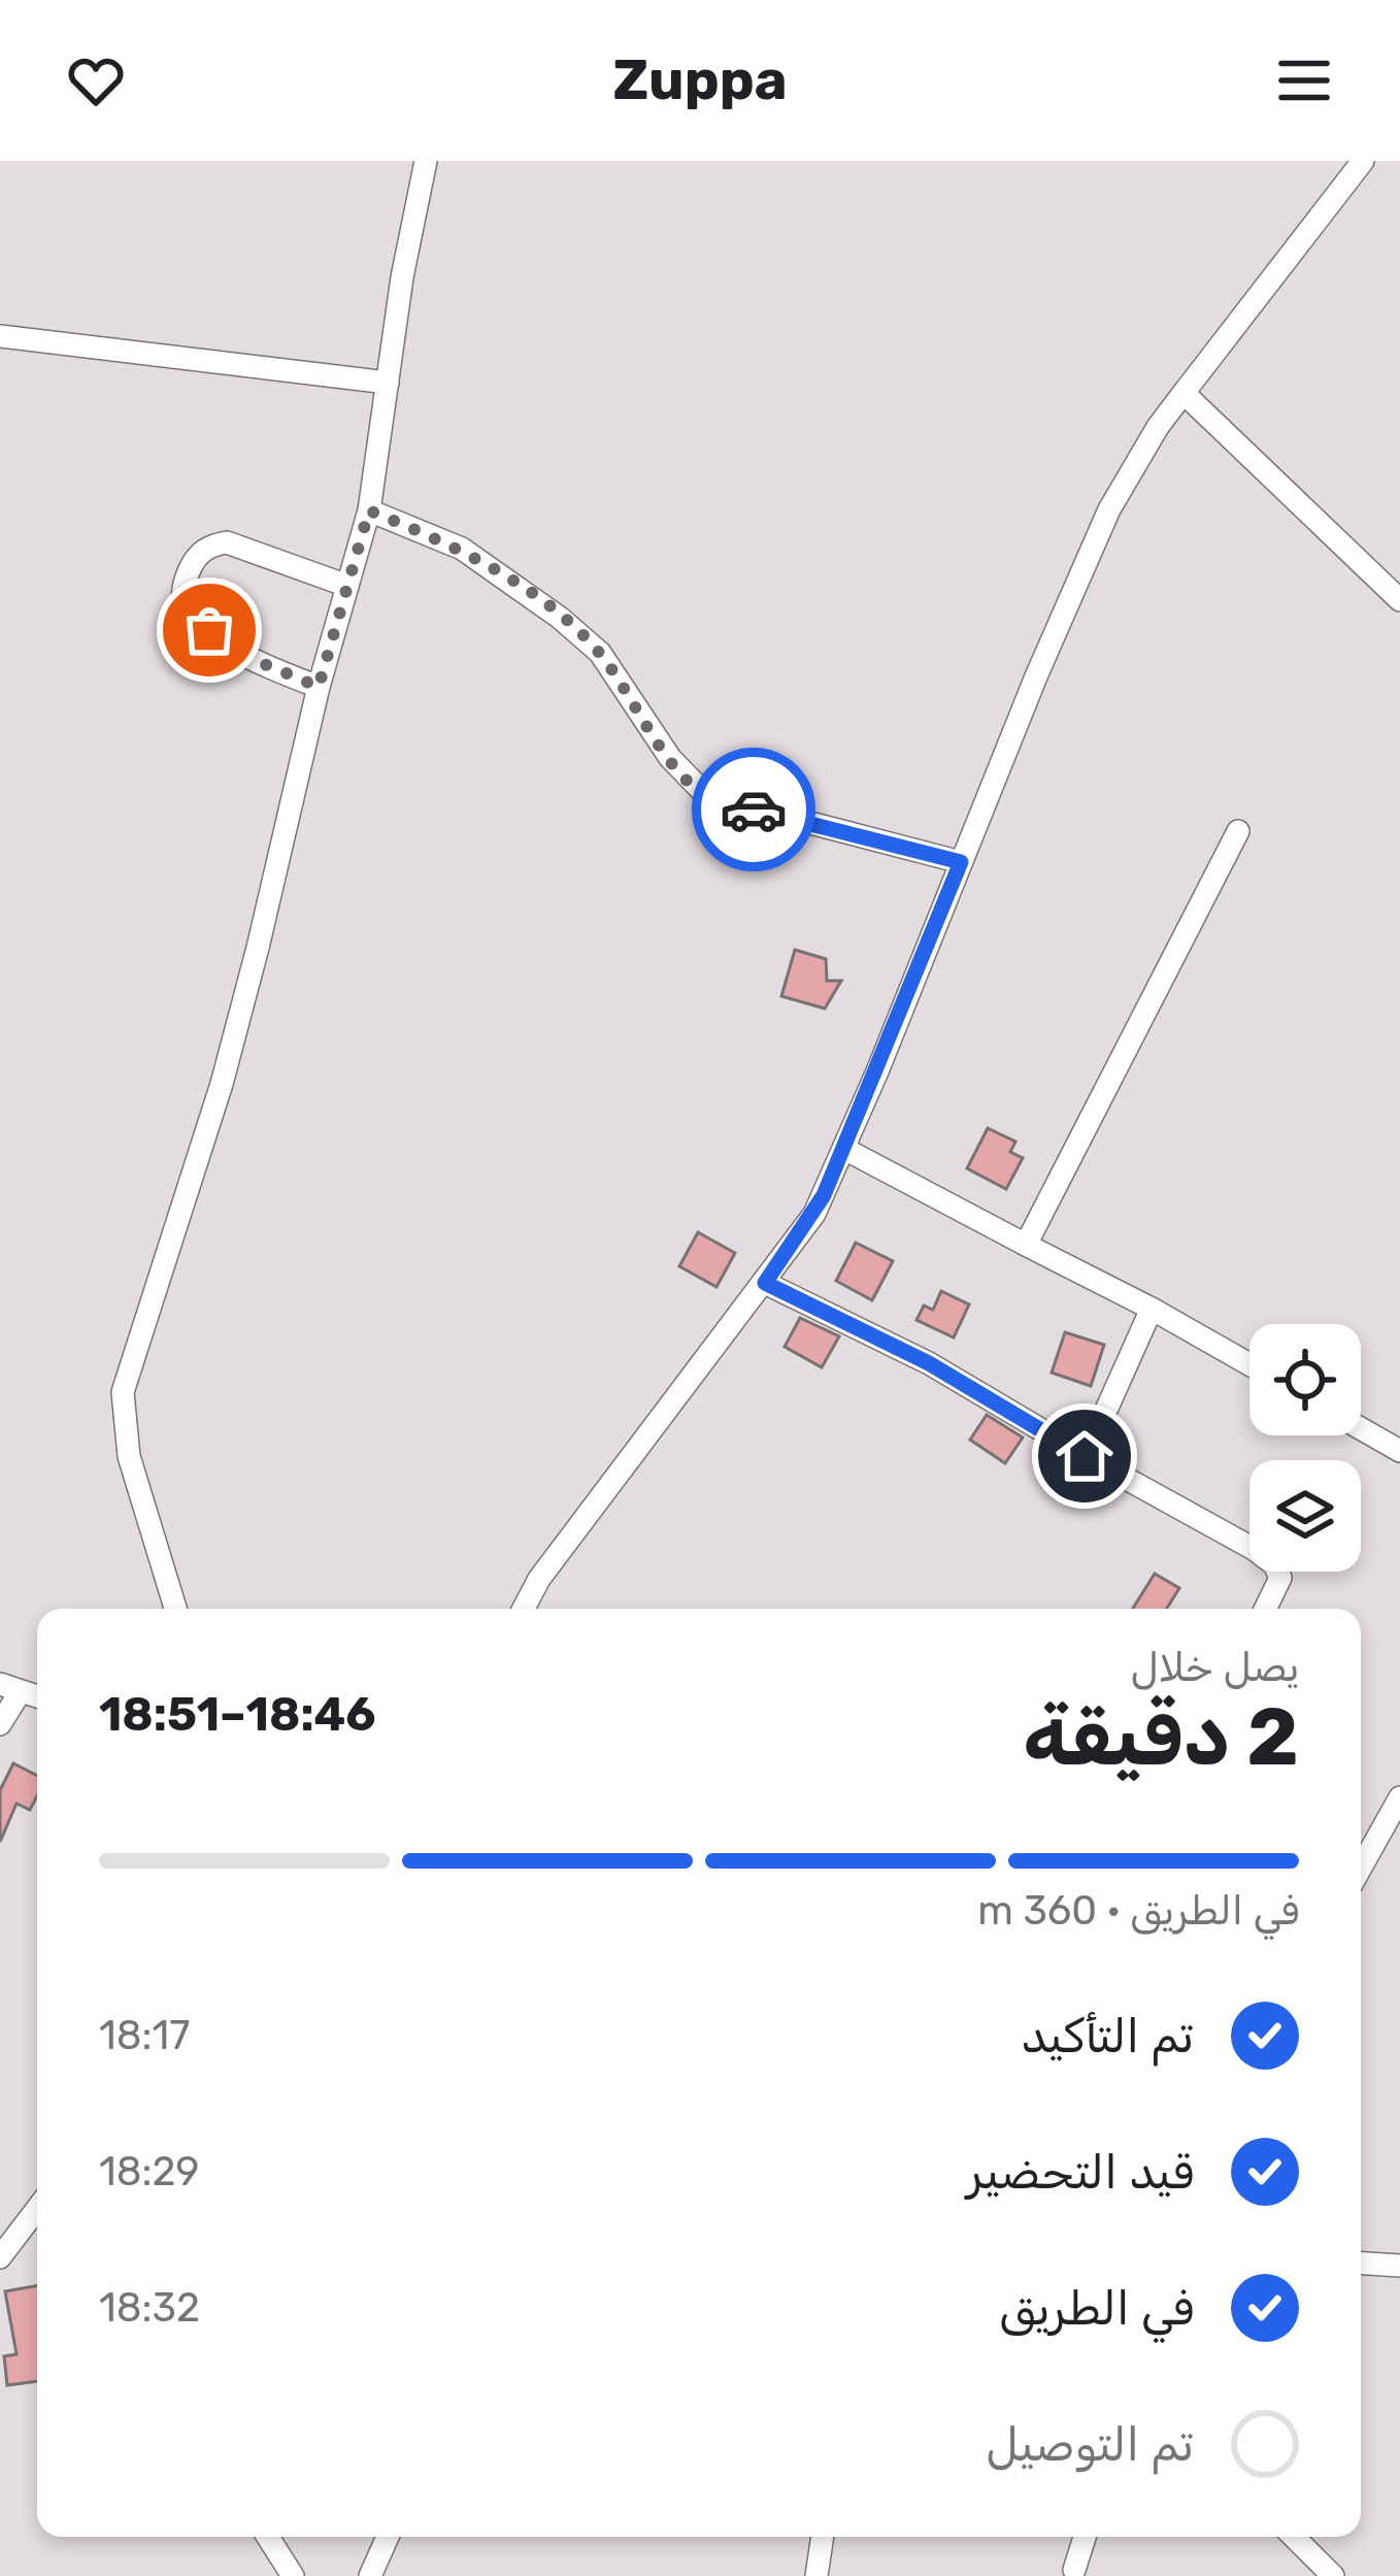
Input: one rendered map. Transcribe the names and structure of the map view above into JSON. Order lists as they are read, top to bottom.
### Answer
{
  "page": {
    "header": "Zuppa",
    "heading": ["2 دقيقة", "يصل خلال", "18:46–18:51"],
    "bar": "في الطريق · 360 m",
    "list": [
      ["تم التأكيد", "18:17"],
      ["قيد التحضير", "18:29"],
      ["في الطريق", "18:32"],
      "تم التوصيل"
    ]
  }
}
